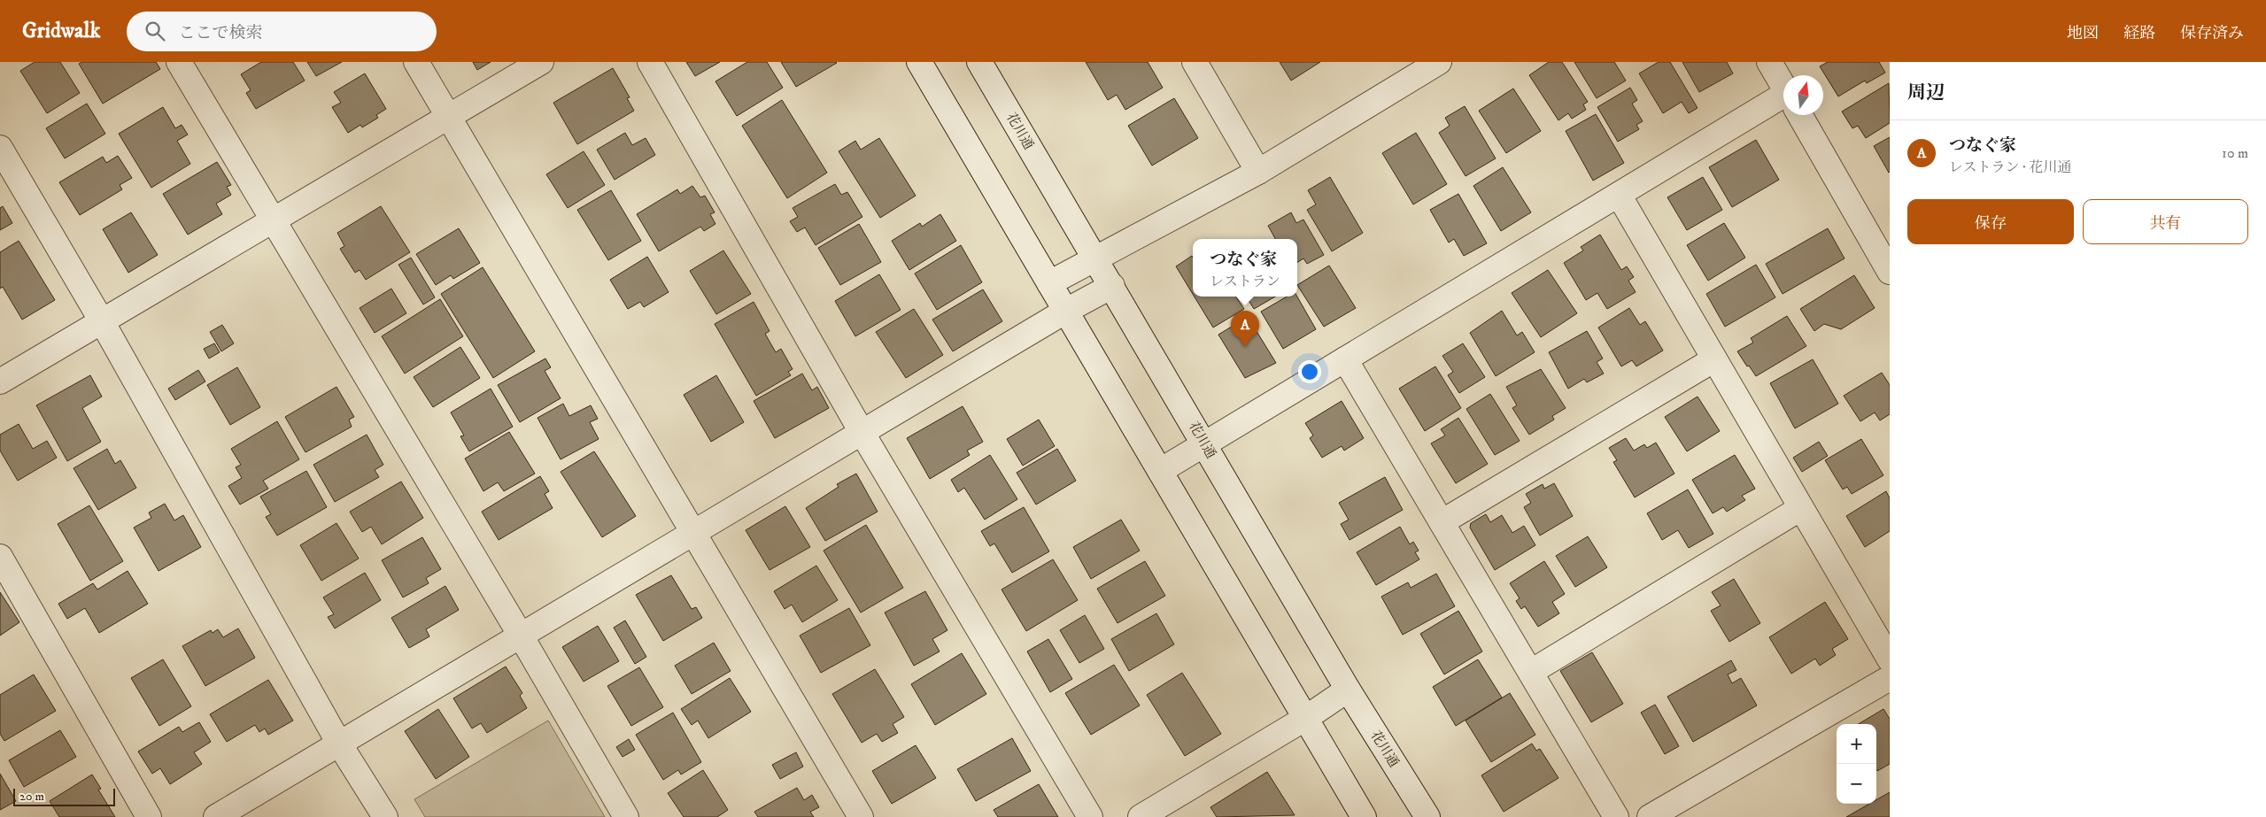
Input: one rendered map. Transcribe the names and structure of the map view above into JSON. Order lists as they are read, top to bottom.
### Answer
{
  "streets": {
    "street": ["花川通"]
  },
  "scale_bar": "20 m",
  "north": "top",
  "page": {
    "header": "Gridwalk",
    "search": "ここで検索",
    "nav": ["地図", "経路", "保存済み"],
    "heading": "周辺",
    "list": [
      {
        "mark": "A",
        "name": "つなぐ家",
        "note": "レストラン · 花川通",
        "value": "10 m"
      }
    ],
    "buttons": ["保存", "共有"],
    "popup": ["つなぐ家", "レストラン"],
    "pins": "A",
    "map_buttons": ["+", "−"],
    "scale": "20 m"
  }
}
